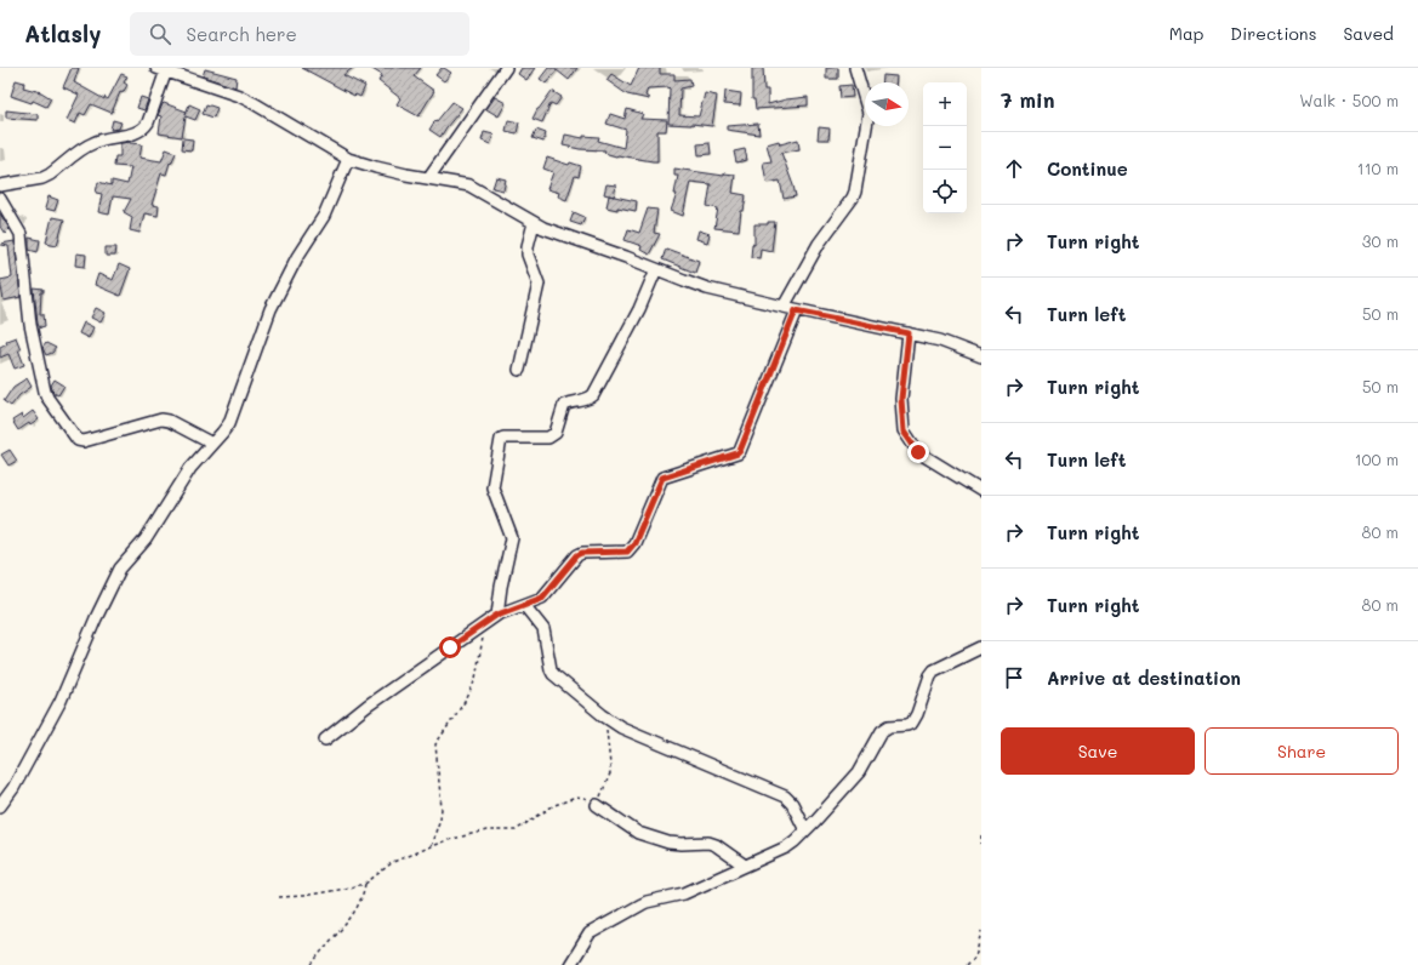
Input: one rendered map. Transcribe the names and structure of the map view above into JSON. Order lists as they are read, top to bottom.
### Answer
{
  "north": "right",
  "page": {
    "header": "Atlasly",
    "search": "Search here",
    "nav": ["Map", "Directions", "Saved"],
    "heading": ["7 min", "Walk · 500 m"],
    "map_buttons": ["+", "−"],
    "list": [
      ["Continue", "110 m"],
      ["Turn right", "30 m"],
      ["Turn left", "50 m"],
      ["Turn right", "50 m"],
      ["Turn left", "100 m"],
      ["Turn right", "80 m"],
      ["Turn right", "80 m"],
      "Arrive at destination"
    ],
    "buttons": ["Save", "Share"]
  }
}
